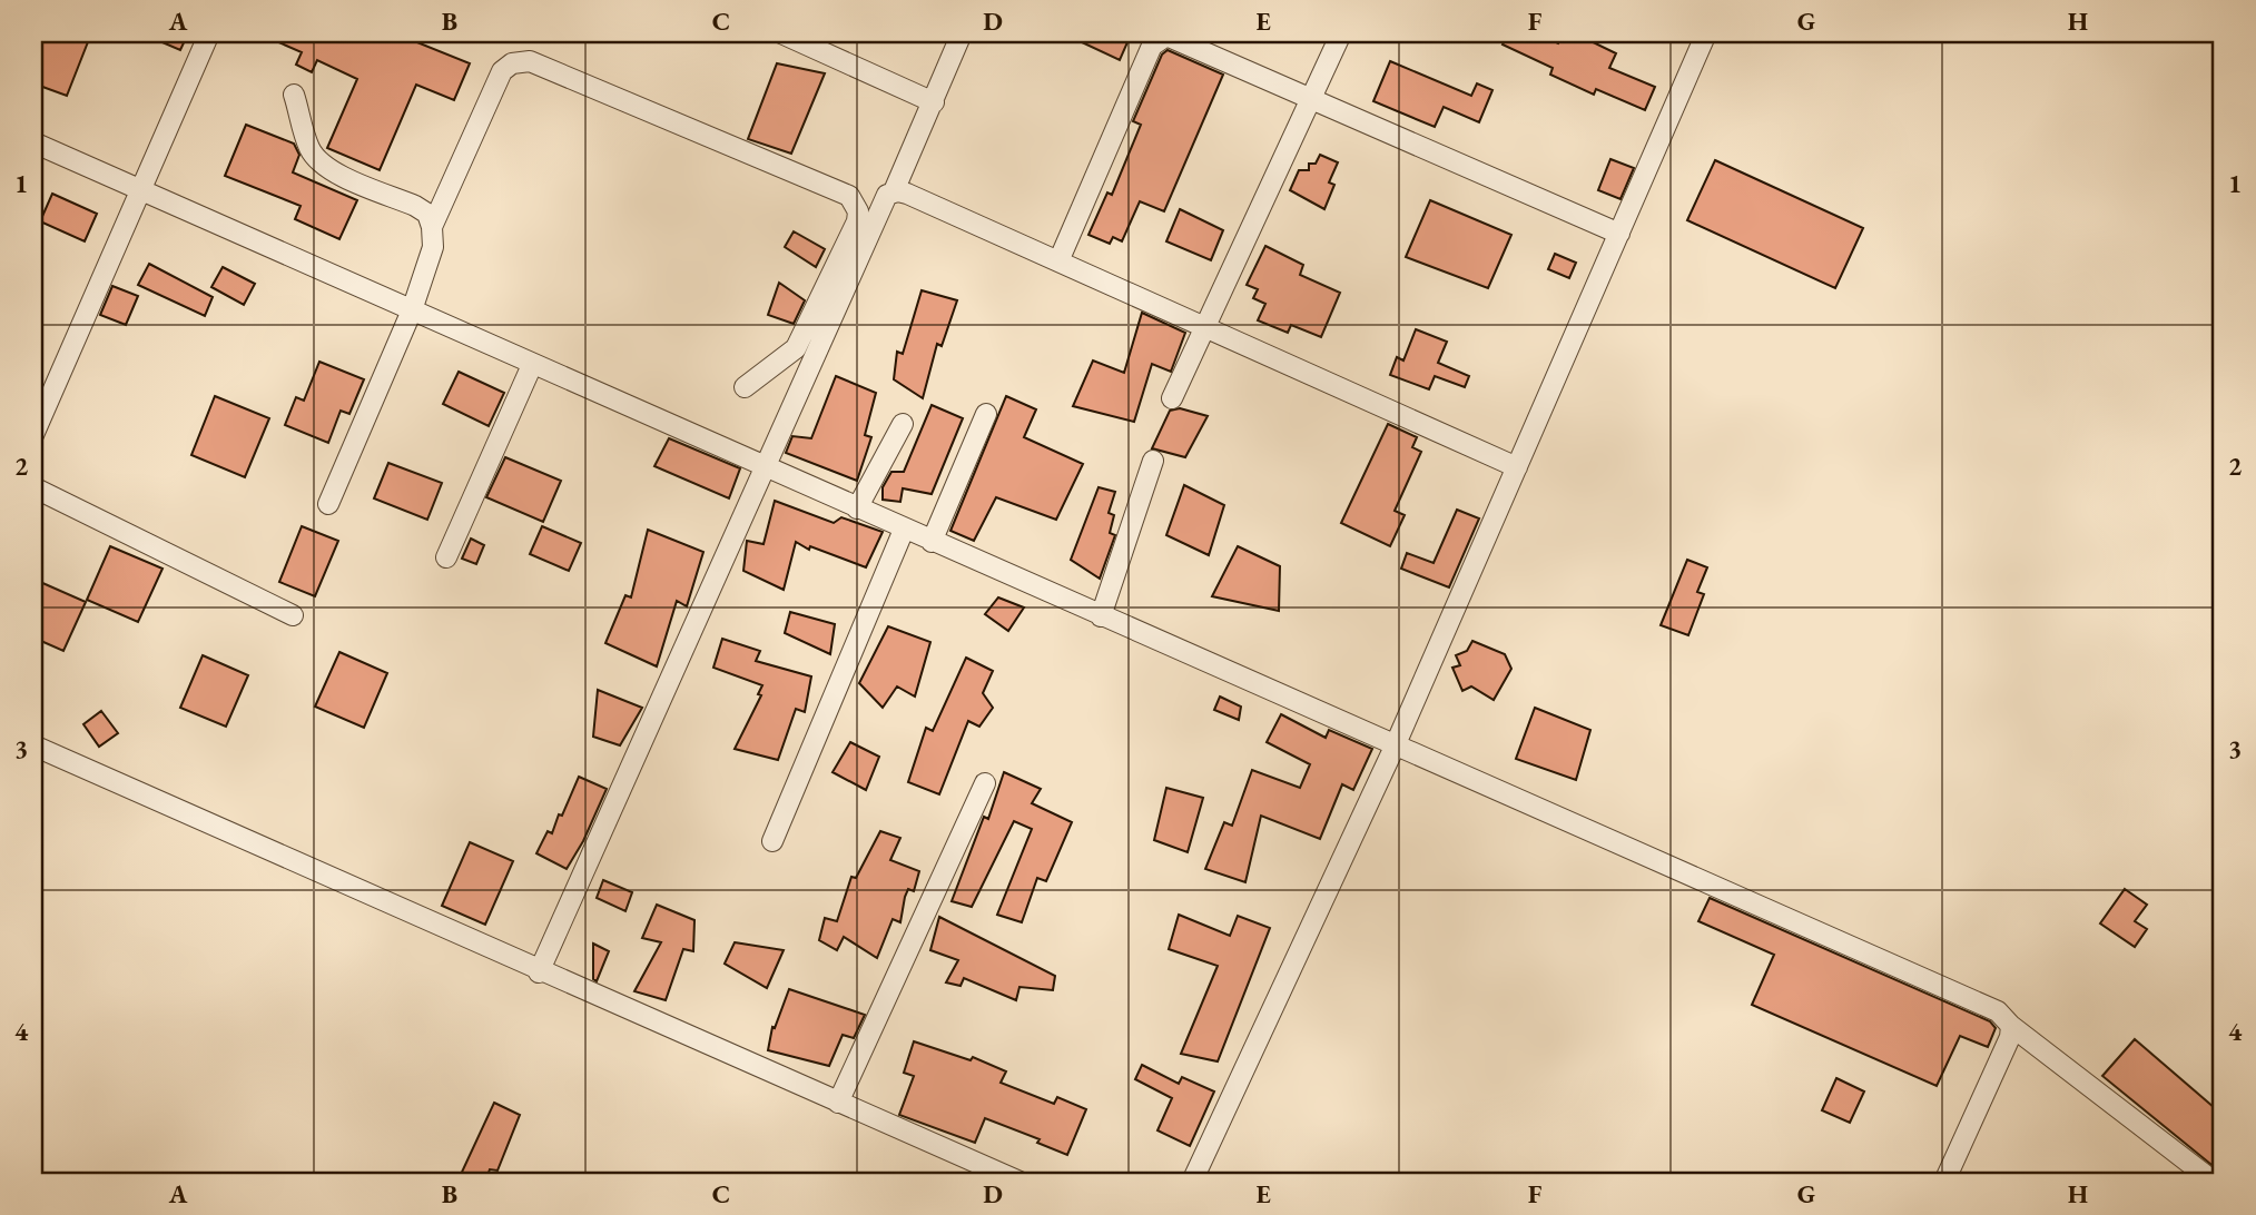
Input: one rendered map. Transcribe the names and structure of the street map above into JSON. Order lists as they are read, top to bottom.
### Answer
{
  "grid": {
    "columns": [
      "A",
      "B",
      "C",
      "D",
      "E",
      "F",
      "G",
      "H"
    ],
    "rows": [
      "1",
      "2",
      "3",
      "4"
    ]
  }
}
